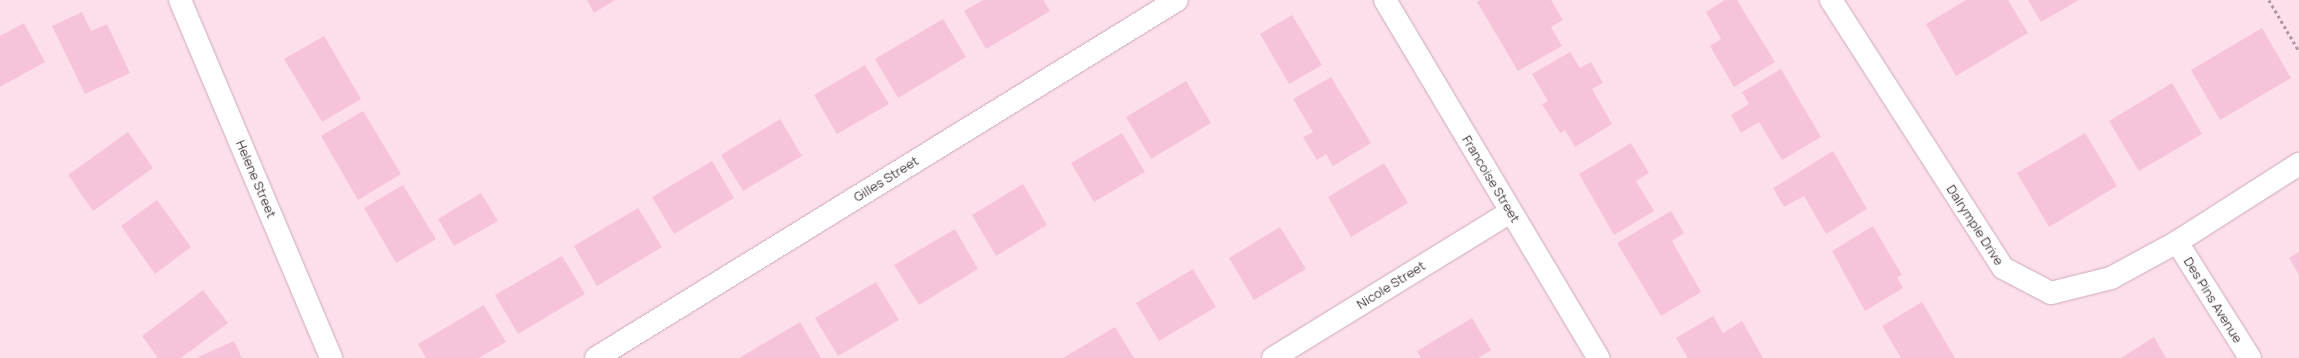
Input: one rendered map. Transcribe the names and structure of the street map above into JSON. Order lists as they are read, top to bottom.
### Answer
{
  "streets": {
    "street": [
      "Helene Street",
      "Gilles Street",
      "Francoise Street",
      "Dalrymple Drive",
      "Nicole Street",
      "Des Pins Avenue"
    ]
  },
  "crossings": [
    ["Francoise Street", "Nicole Street"],
    ["Dalrymple Drive", "Des Pins Avenue"]
  ]
}
